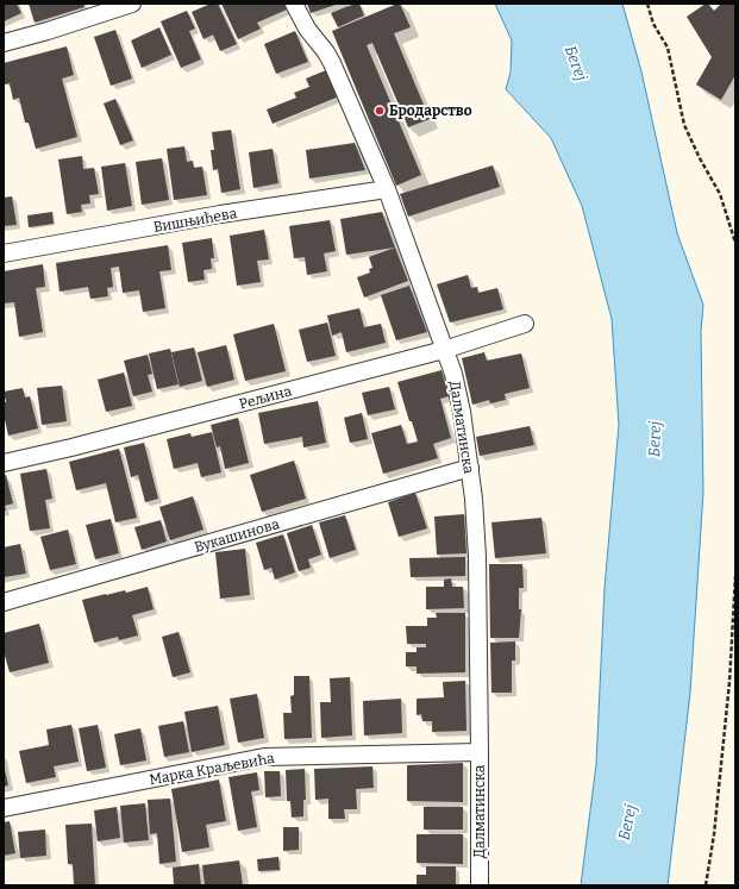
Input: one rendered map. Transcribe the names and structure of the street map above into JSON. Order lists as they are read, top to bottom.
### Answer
{
  "streets": {
    "street": [
      "Вишњићева",
      "Рељина",
      "Далматинска",
      "Вукашинова",
      "Марка Краљевића"
    ]
  },
  "crossings": [
    ["Вишњићева", "Далматинска"],
    ["Рељина", "Далматинска"],
    ["Далматинска", "Вукашинова"],
    ["Далматинска", "Марка Краљевића"]
  ],
  "water": ["Бегеј"],
  "places": ["Бродарство"]
}
